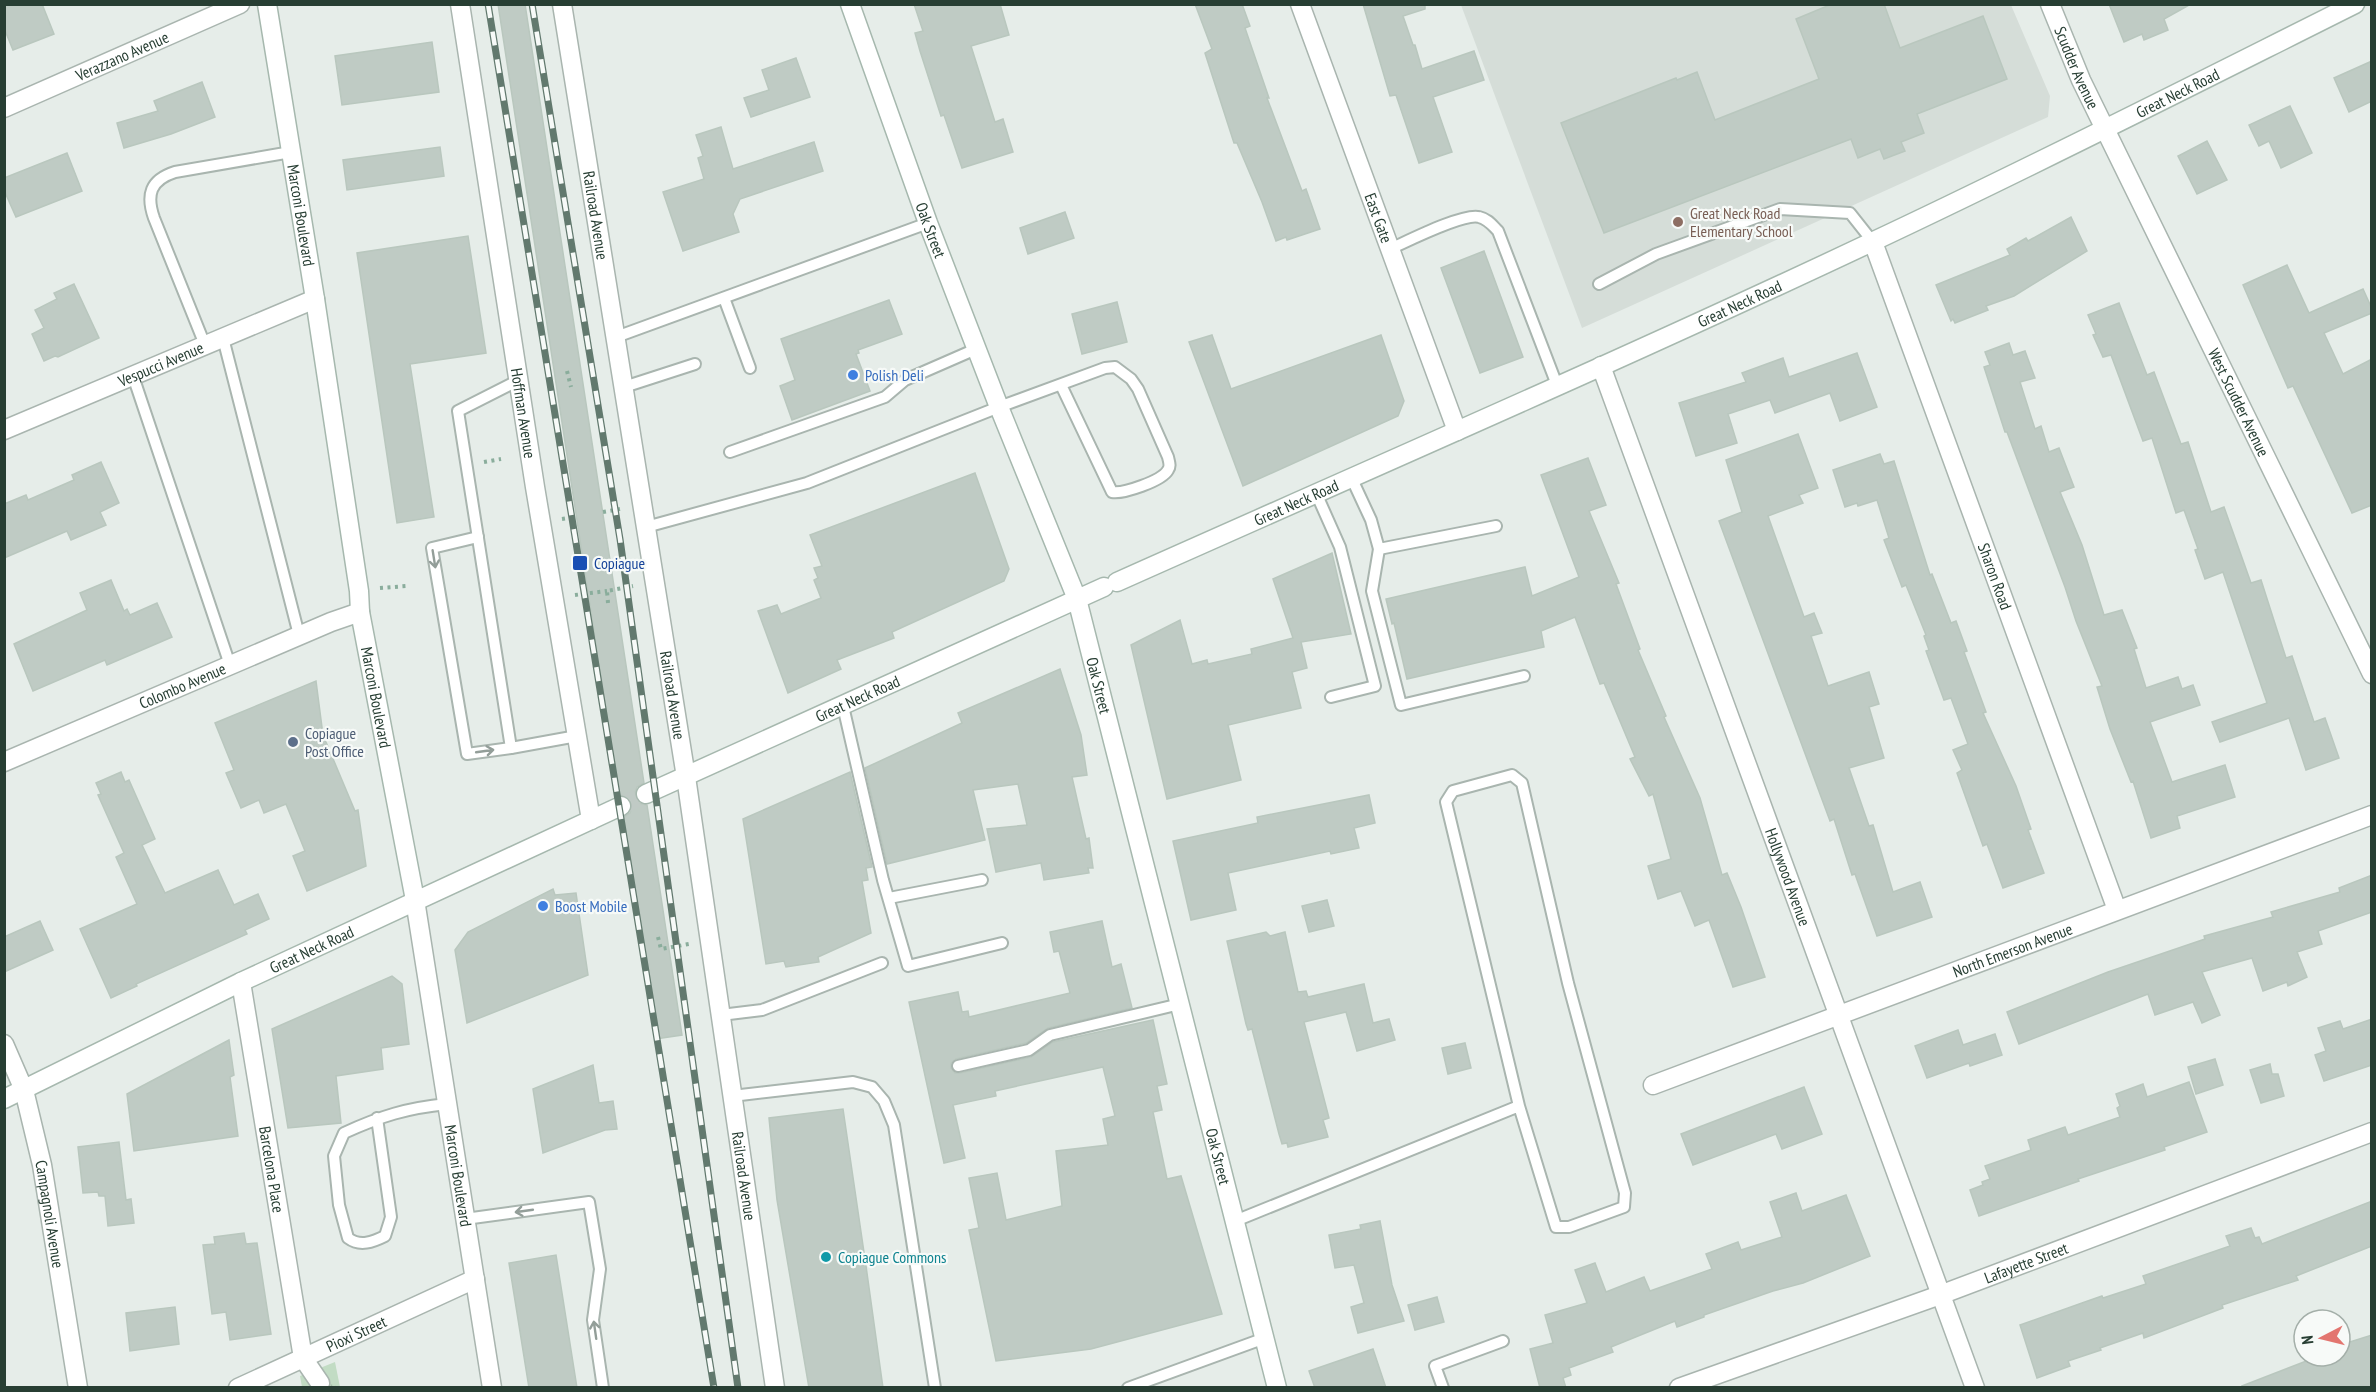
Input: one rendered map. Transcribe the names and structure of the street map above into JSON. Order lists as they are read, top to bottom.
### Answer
{
  "streets": {
    "street": [
      "Verazzano Avenue",
      "Scudder Avenue",
      "Great Neck Road",
      "Railroad Avenue",
      "Marconi Boulevard",
      "East Gate",
      "Oak Street",
      "Vespucci Avenue",
      "West Scudder Avenue",
      "Hoffman Avenue",
      "Sharon Road",
      "Colombo Avenue",
      "Hollywood Avenue",
      "North Emerson Avenue",
      "Barcelona Place",
      "Campagnoli Avenue",
      "Lafayette Street",
      "Pioxi Street"
    ]
  },
  "crossings": [
    ["Scudder Avenue", "Great Neck Road"],
    ["Scudder Avenue", "West Scudder Avenue"],
    ["Great Neck Road", "Railroad Avenue"],
    ["Great Neck Road", "Marconi Boulevard"],
    ["Great Neck Road", "East Gate"],
    ["Great Neck Road", "Oak Street"],
    ["Great Neck Road", "West Scudder Avenue"],
    ["Great Neck Road", "Hoffman Avenue"],
    ["Great Neck Road", "Sharon Road"],
    ["Great Neck Road", "Hollywood Avenue"],
    ["Great Neck Road", "Barcelona Place"],
    ["Great Neck Road", "Campagnoli Avenue"],
    ["Marconi Boulevard", "Vespucci Avenue"],
    ["Marconi Boulevard", "Colombo Avenue"],
    ["Marconi Boulevard", "Pioxi Street"],
    ["Sharon Road", "North Emerson Avenue"],
    ["Hollywood Avenue", "North Emerson Avenue"],
    ["Hollywood Avenue", "Lafayette Street"],
    ["Barcelona Place", "Pioxi Street"]
  ],
  "places": {
    "other": [
      "Great Neck Road Elementary School",
      "Polish Deli",
      "Copiague Post Office",
      "Boost Mobile",
      "Copiague Commons"
    ],
    "transit": ["Copiague"]
  },
  "north": "left"
}
